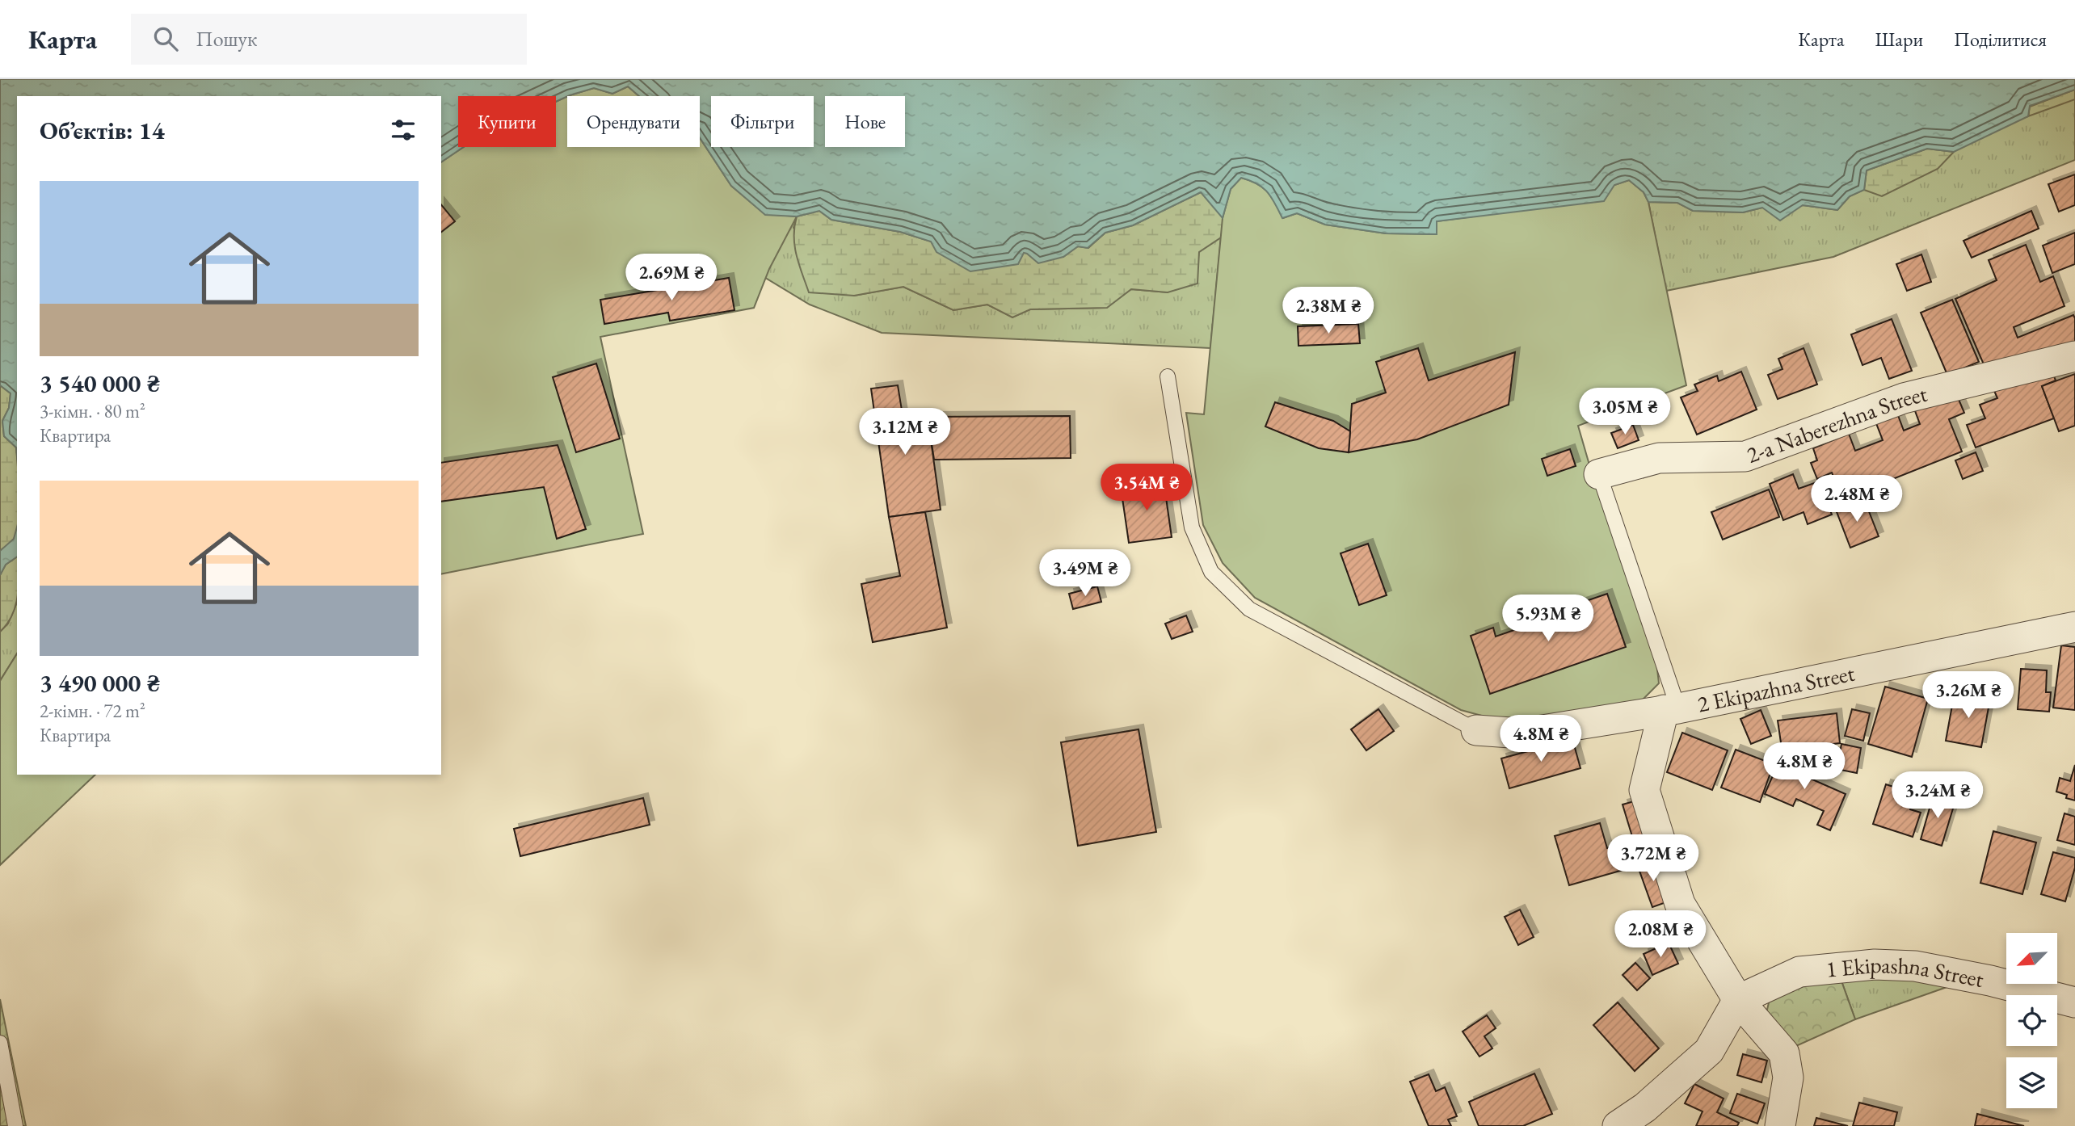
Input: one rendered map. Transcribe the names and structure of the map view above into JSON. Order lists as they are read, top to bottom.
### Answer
{
  "streets": {
    "street": ["2-a Naberezhna Street", "2 Ekipazhna Street", "1 Ekipashna Street"]
  },
  "north": "bottom left",
  "page": {
    "header": "Карта",
    "search": "Пошук",
    "nav": ["Карта", "Шари", "Поділитися"],
    "chip": [
      "Купити",
      "Орендувати",
      "Фільтри",
      "Нове"
    ],
    "heading": "Об’єктів: 14",
    "list": [
      {
        "name": "3 540 000 ₴",
        "note": "3-кімн. · 80 m² · Квартира"
      },
      {
        "name": "3 490 000 ₴",
        "note": "2-кімн. · 72 m² · Квартира"
      }
    ],
    "price": [
      "2.69M ₴",
      "2.38M ₴",
      "3.05M ₴",
      "3.12M ₴",
      "3.54M ₴",
      "2.48M ₴",
      "3.49M ₴",
      "5.93M ₴",
      "3.26M ₴",
      "4.8M ₴",
      "4.8M ₴",
      "3.24M ₴",
      "3.72M ₴",
      "2.08M ₴"
    ]
  }
}
